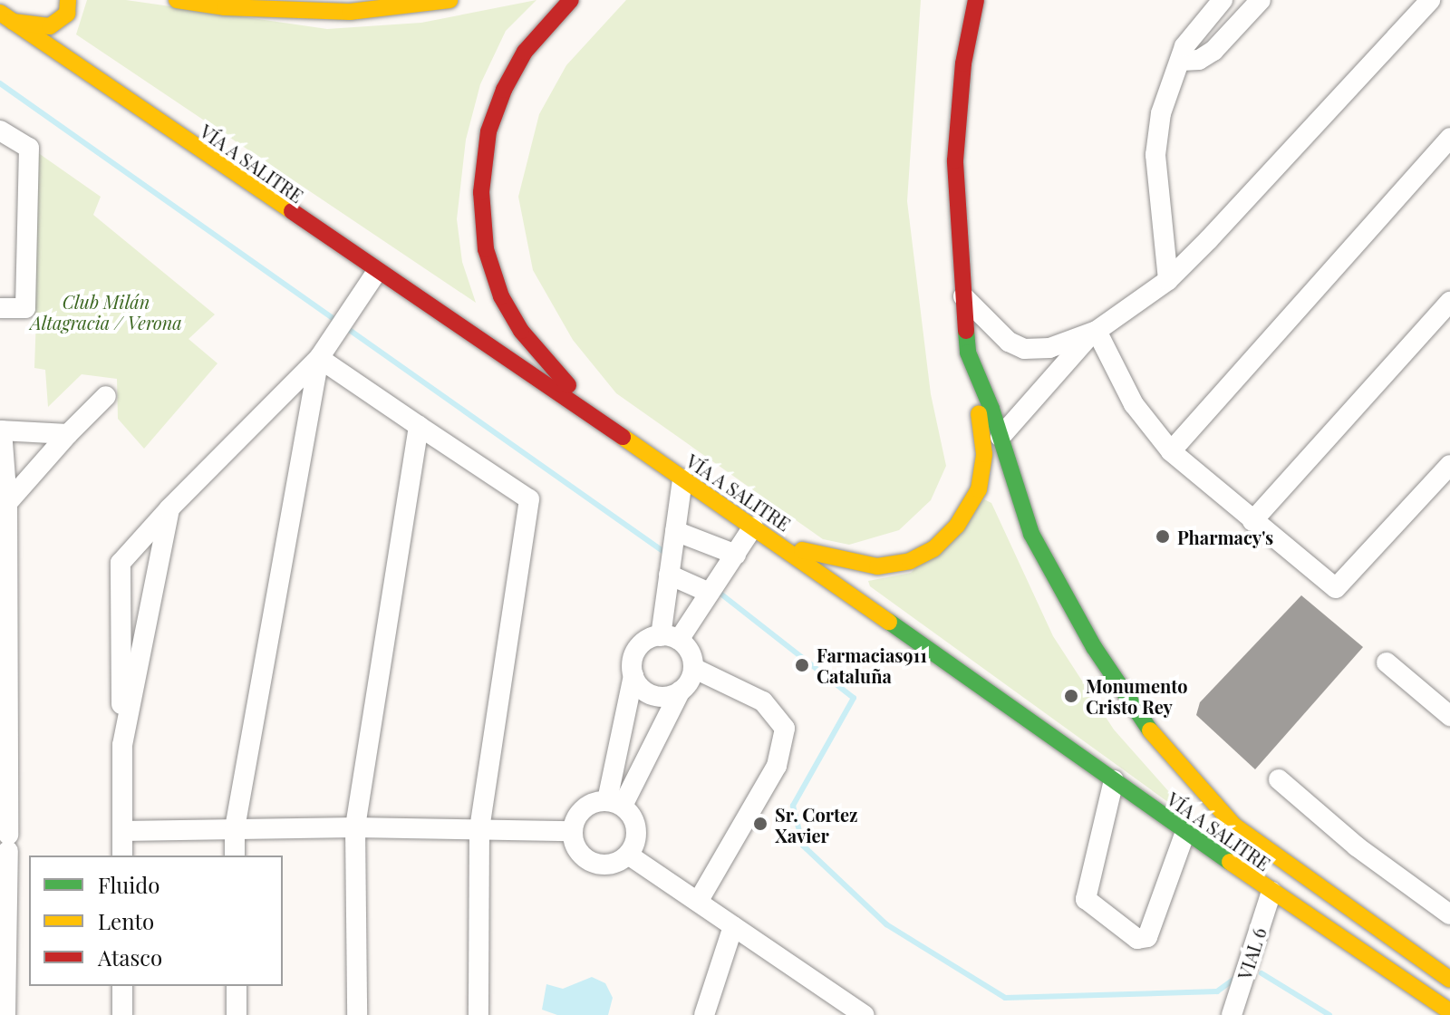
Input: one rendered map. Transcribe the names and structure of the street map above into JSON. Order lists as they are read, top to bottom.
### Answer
{
  "streets": {
    "main road": ["VÍA A SALITRE"],
    "street": ["VIAL 6"]
  },
  "crossings": [
    ["VÍA A SALITRE", "VIAL 6"]
  ],
  "parks": ["Club Milán Altagracia / Verona"],
  "places": [
    "Pharmacy's",
    "Farmacias911 Cataluña",
    "Monumento Cristo Rey",
    "Sr. Cortez Xavier"
  ],
  "legend": ["Fluido", "Lento", "Atasco"]
}
